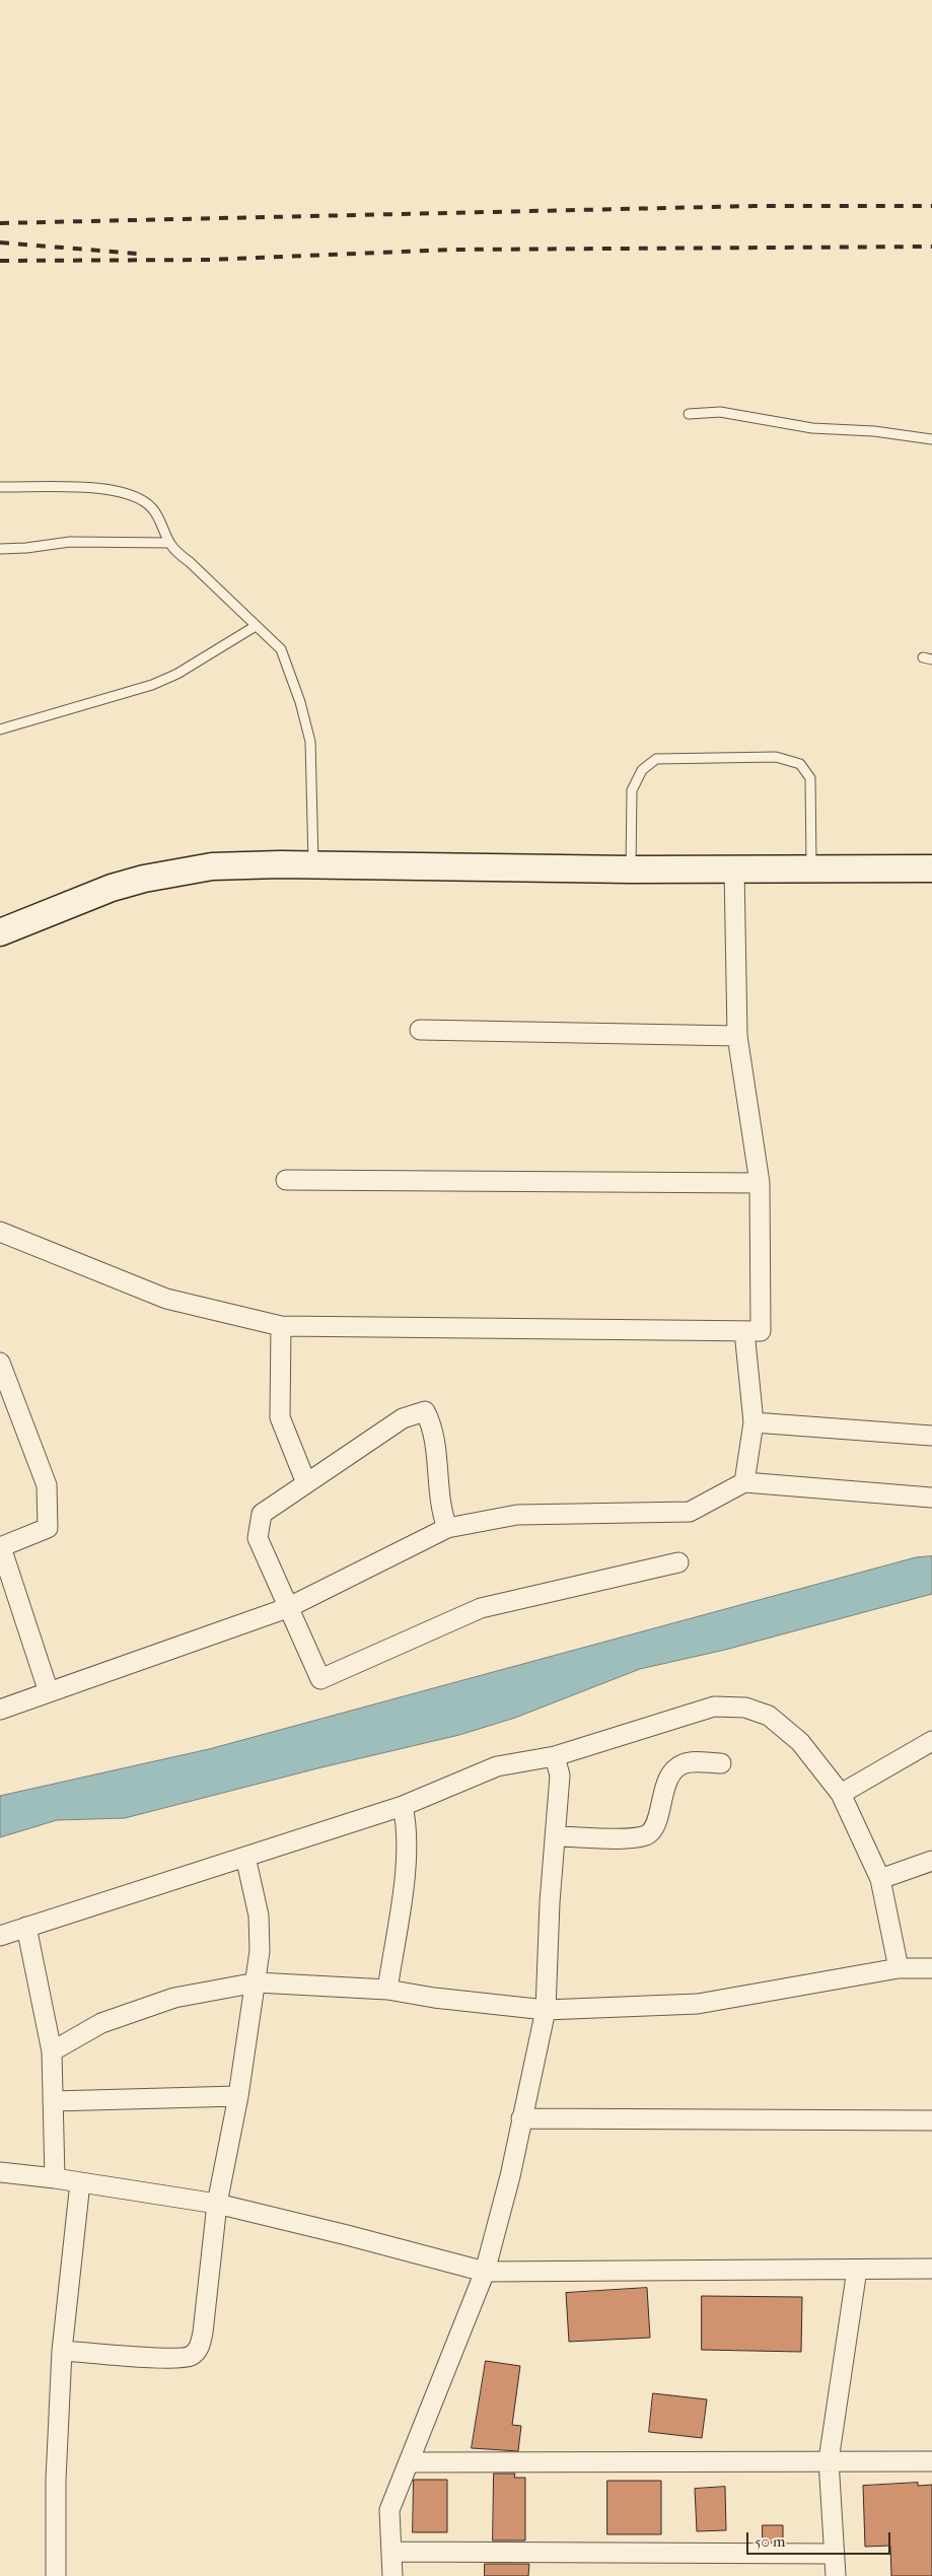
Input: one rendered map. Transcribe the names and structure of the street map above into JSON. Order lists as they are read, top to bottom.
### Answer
{
  "scale_bar": "50 m"
}
